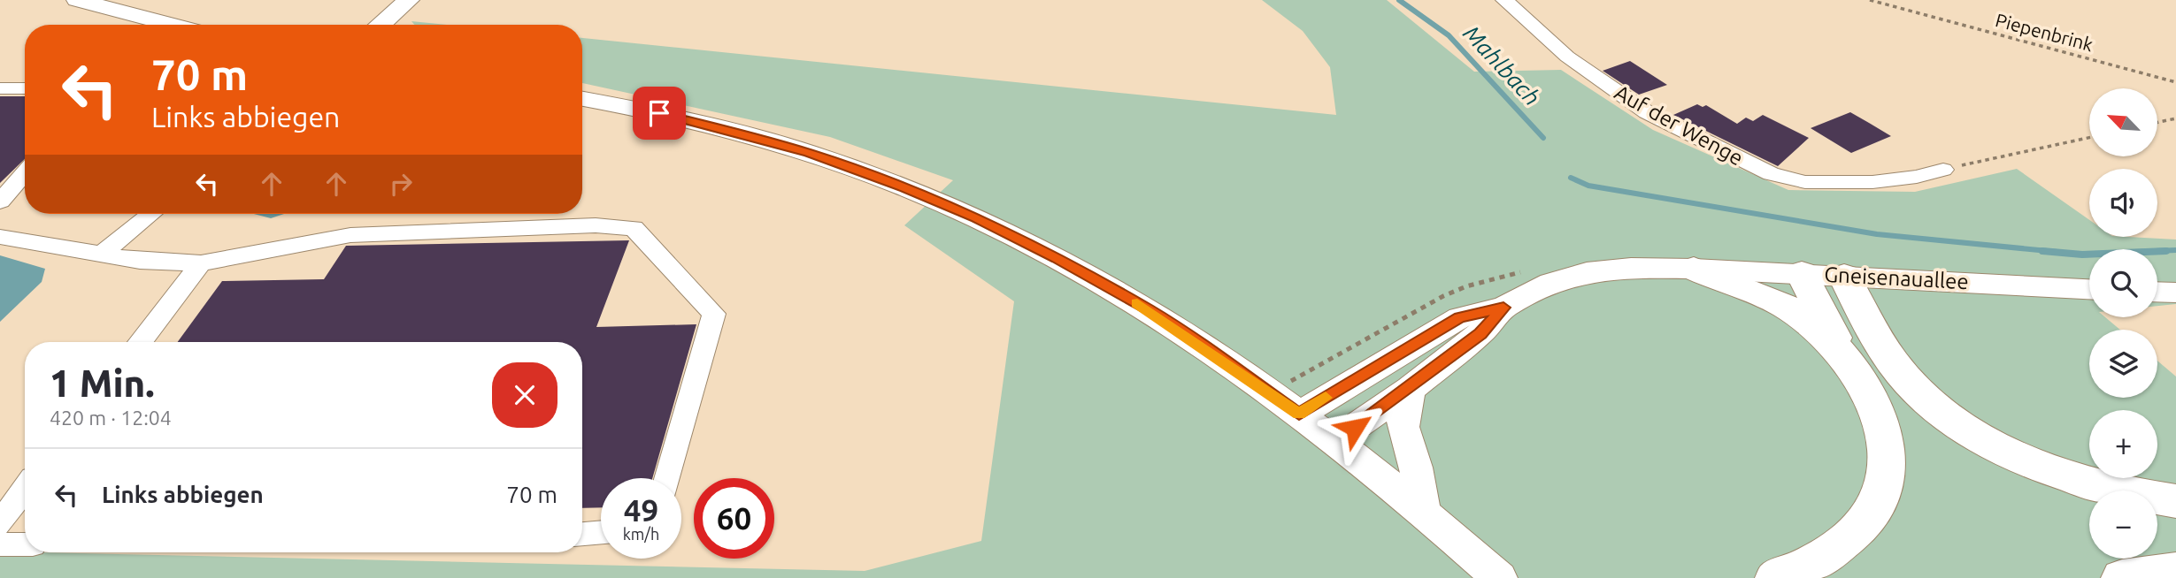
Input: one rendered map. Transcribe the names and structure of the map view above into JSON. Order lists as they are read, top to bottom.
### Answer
{
  "streets": {
    "main road": ["Gneisenauallee"],
    "street": ["Auf der Wenge"],
    "path": ["Piepenbrink"]
  },
  "water": ["Mahlbach"],
  "north": "top left",
  "page": {
    "turn": ["70 m", "Links abbiegen"],
    "map_buttons": ["+", "−"],
    "heading": ["1 Min.", "420 m · 12:04"],
    "list": [
      {
        "name": "Links abbiegen",
        "value": "70 m"
      }
    ],
    "speed": "49 km/h",
    "limit": "60"
  }
}
